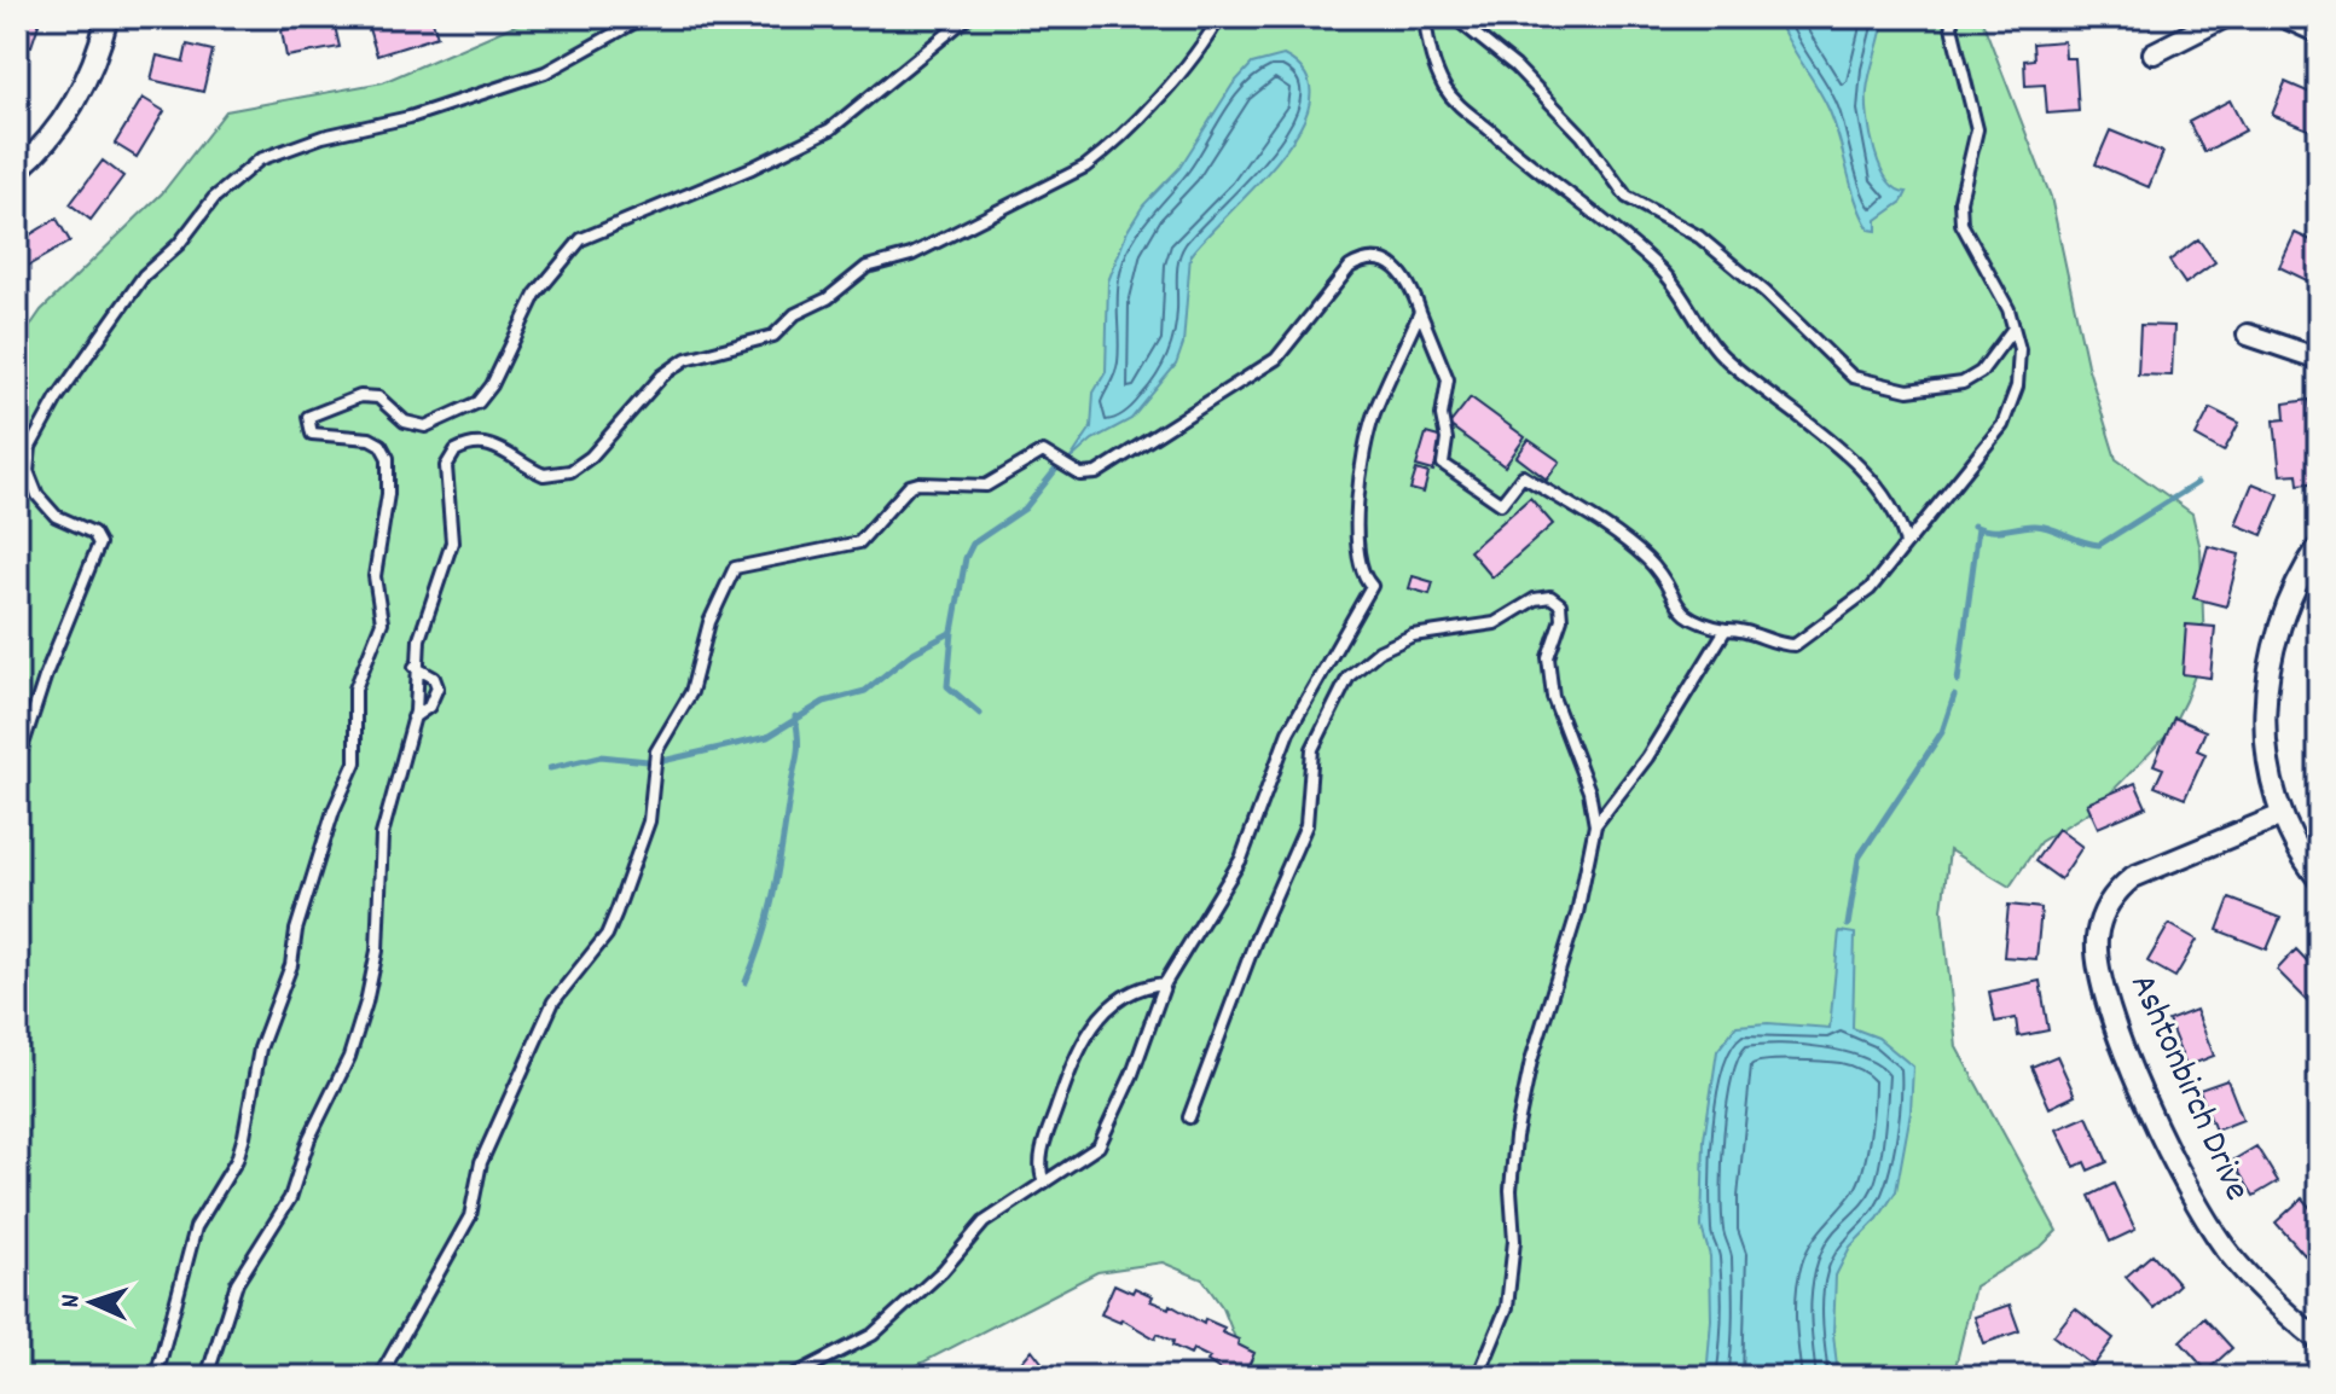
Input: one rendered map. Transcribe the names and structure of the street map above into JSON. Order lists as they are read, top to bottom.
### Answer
{
  "streets": {
    "street": ["Ashtonbirch Drive"]
  },
  "north": "left"
}
